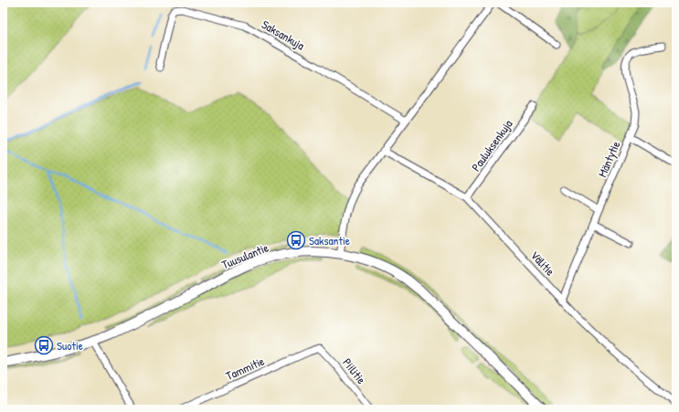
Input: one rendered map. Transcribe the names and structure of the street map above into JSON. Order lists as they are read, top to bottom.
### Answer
{
  "streets": {
    "main road": ["Tuusulantie"],
    "street": [
      "Saksankuja",
      "Pauluksenkuja",
      "Mäntytie",
      "Välitie",
      "Tammitie",
      "Piilitie"
    ]
  },
  "crossings": [
    ["Pauluksenkuja", "Välitie"],
    ["Mäntytie", "Välitie"],
    ["Tammitie", "Piilitie"]
  ],
  "places": {
    "bus stop": ["Saksantie", "Suotie"]
  }
}
